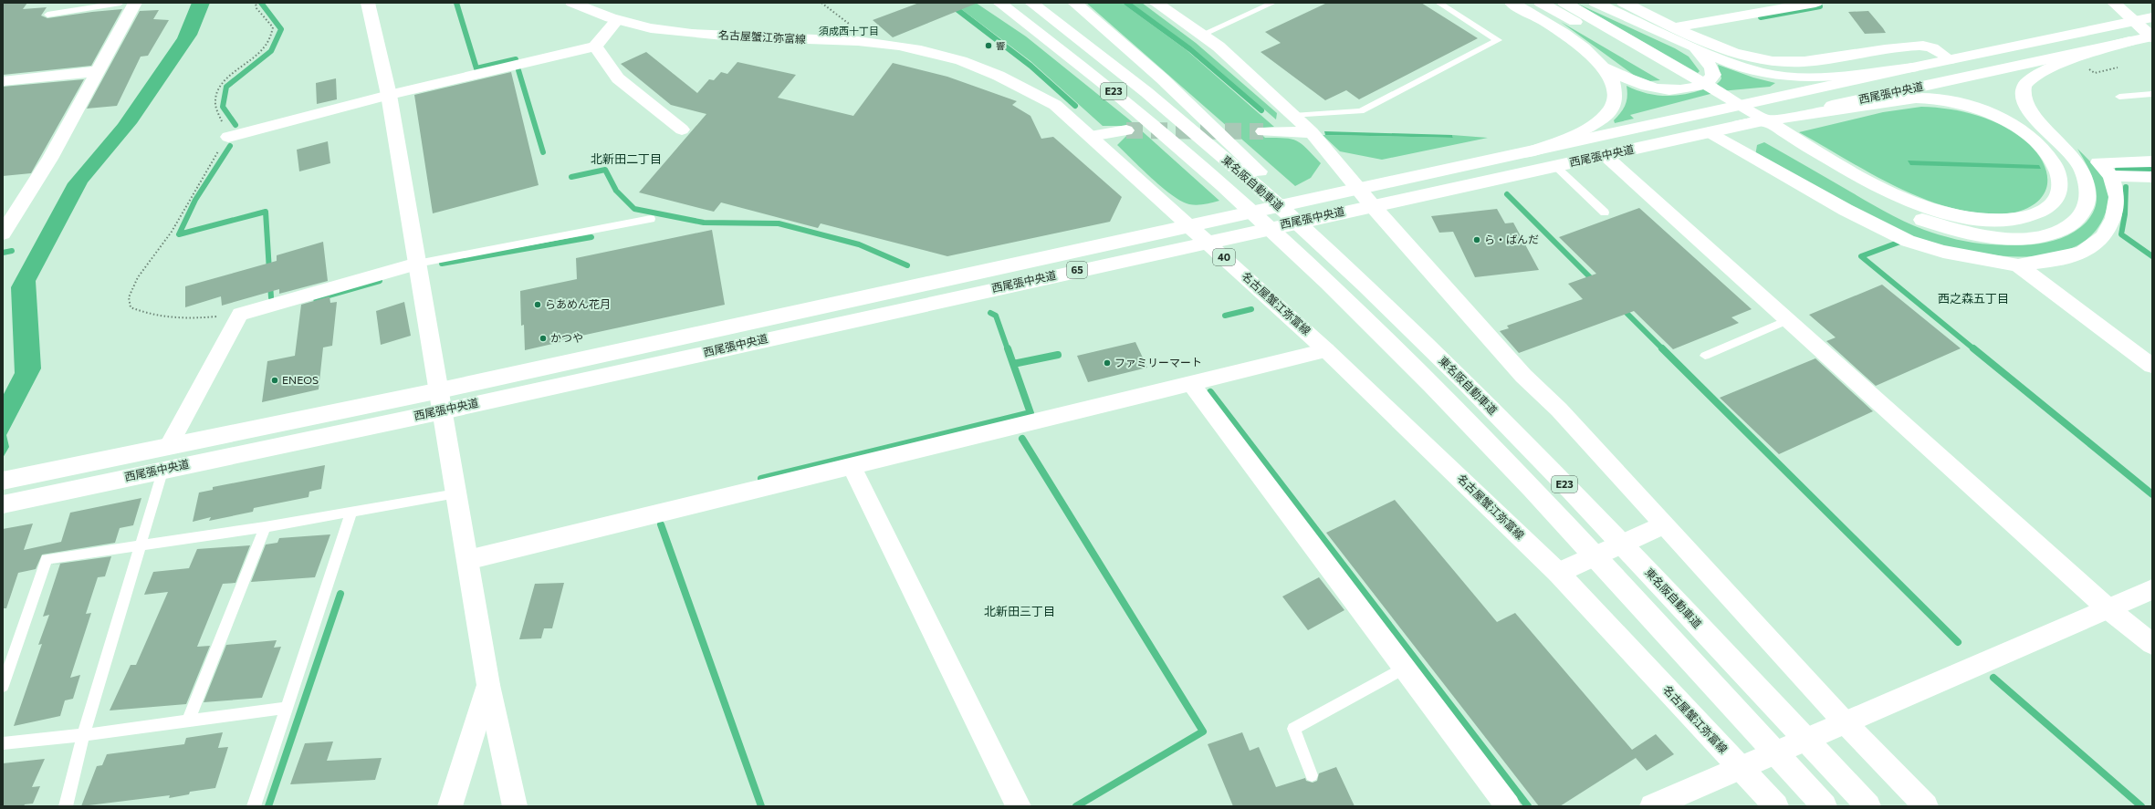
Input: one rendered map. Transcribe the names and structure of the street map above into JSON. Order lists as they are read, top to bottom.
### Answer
{
  "streets": {
    "main road": [
      "名古屋蟹江弥富線",
      "E23",
      "西尾張中央道",
      "東名阪自動車道",
      "40",
      "65"
    ]
  },
  "crossings": [
    ["名古屋蟹江弥富線", "西尾張中央道"]
  ],
  "districts": [
    "須成西十丁目",
    "北新田二丁目",
    "西之森五丁目",
    "北新田三丁目"
  ],
  "places": [
    "響",
    "ら・ばんだ",
    "らあめん花月",
    "かつや",
    "ファミリーマート",
    "ENEOS"
  ]
}
